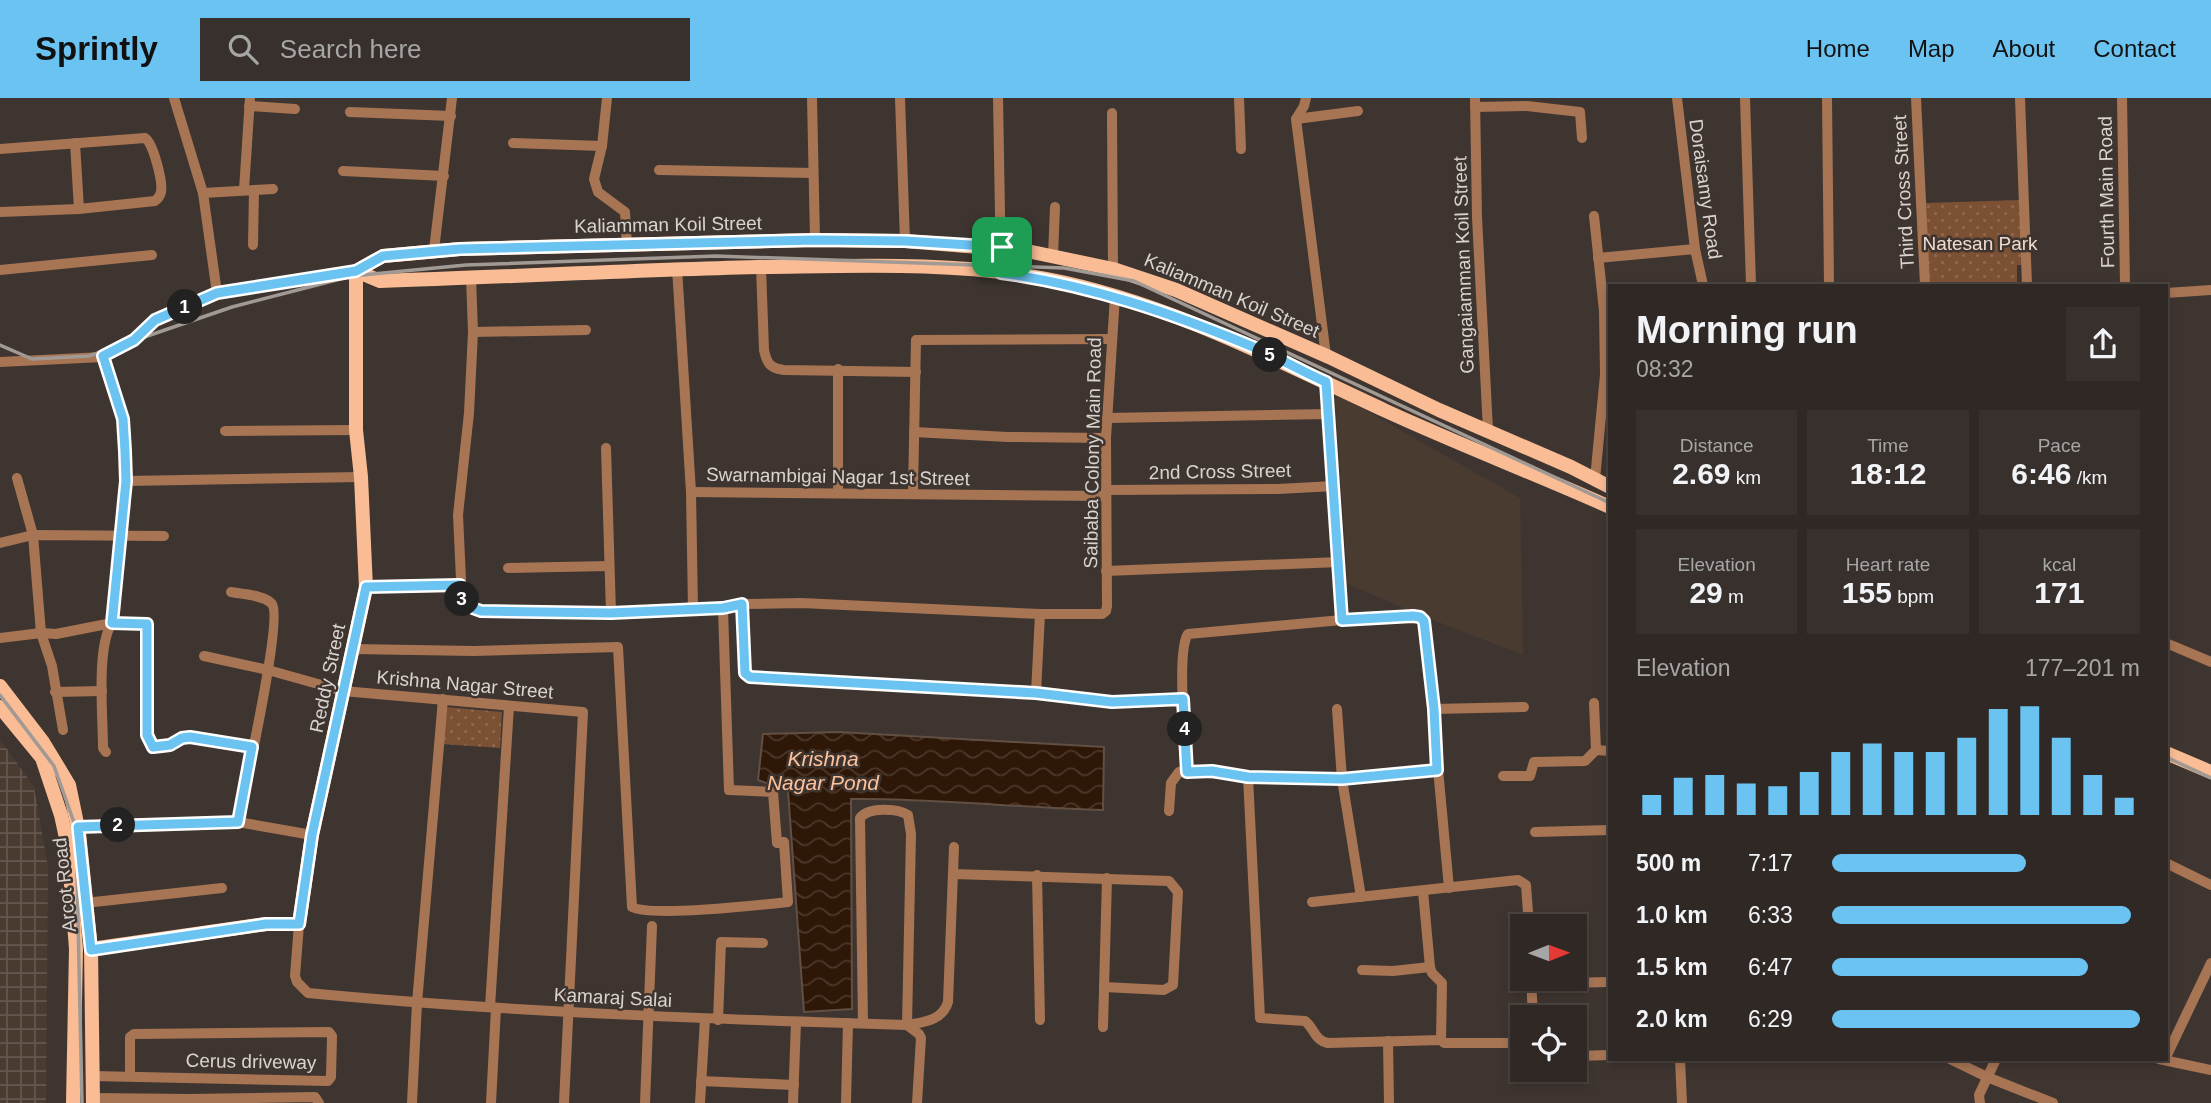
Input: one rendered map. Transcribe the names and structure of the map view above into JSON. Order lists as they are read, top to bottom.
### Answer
{
  "streets": {
    "main road": ["Kaliamman Koil Street", "Reddy Street", "Arcot Road"],
    "street": [
      "Doraisamy Road",
      "Third Cross Street",
      "Fourth Main Road",
      "Gangaiamman Koil Street",
      "Saibaba Colony Main Road",
      "2nd Cross Street",
      "Swarnambigai Nagar 1st Street",
      "Krishna Nagar Street",
      "Kamaraj Salai",
      "Cerus driveway"
    ]
  },
  "crossings": [
    ["Kaliamman Koil Street", "Gangaiamman Koil Street"],
    ["Kaliamman Koil Street", "Saibaba Colony Main Road"],
    ["Kaliamman Koil Street", "Reddy Street"],
    ["Saibaba Colony Main Road", "2nd Cross Street"],
    ["2nd Cross Street", "Swarnambigai Nagar 1st Street"],
    ["Reddy Street", "Krishna Nagar Street"],
    ["Reddy Street", "Kamaraj Salai"],
    ["Krishna Nagar Street", "Kamaraj Salai"],
    ["Arcot Road", "Cerus driveway"]
  ],
  "water": ["Krishna Nagar Pond"],
  "parks": ["Natesan Park"],
  "north": "right",
  "page": {
    "header": "Sprintly",
    "search": "Search here",
    "nav": [
      "Home",
      "Map",
      "About",
      "Contact"
    ],
    "heading": ["Morning run", "08:32"],
    "pins": [
      "1",
      "5",
      "3",
      "4",
      "2"
    ],
    "stats": [
      ["Distance", "2.69 km"],
      ["Time", "18:12"],
      ["Pace", "6:46 /km"],
      ["Elevation", "29 m"],
      ["Heart rate", "155 bpm"],
      ["kcal", "171"]
    ],
    "chart": ["Elevation", "177–201 m"],
    "list": [
      {
        "name": "500 m",
        "note": "7:17"
      },
      {
        "name": "1.0 km",
        "note": "6:33"
      },
      {
        "name": "1.5 km",
        "note": "6:47"
      },
      {
        "name": "2.0 km",
        "note": "6:29"
      }
    ]
  }
}
